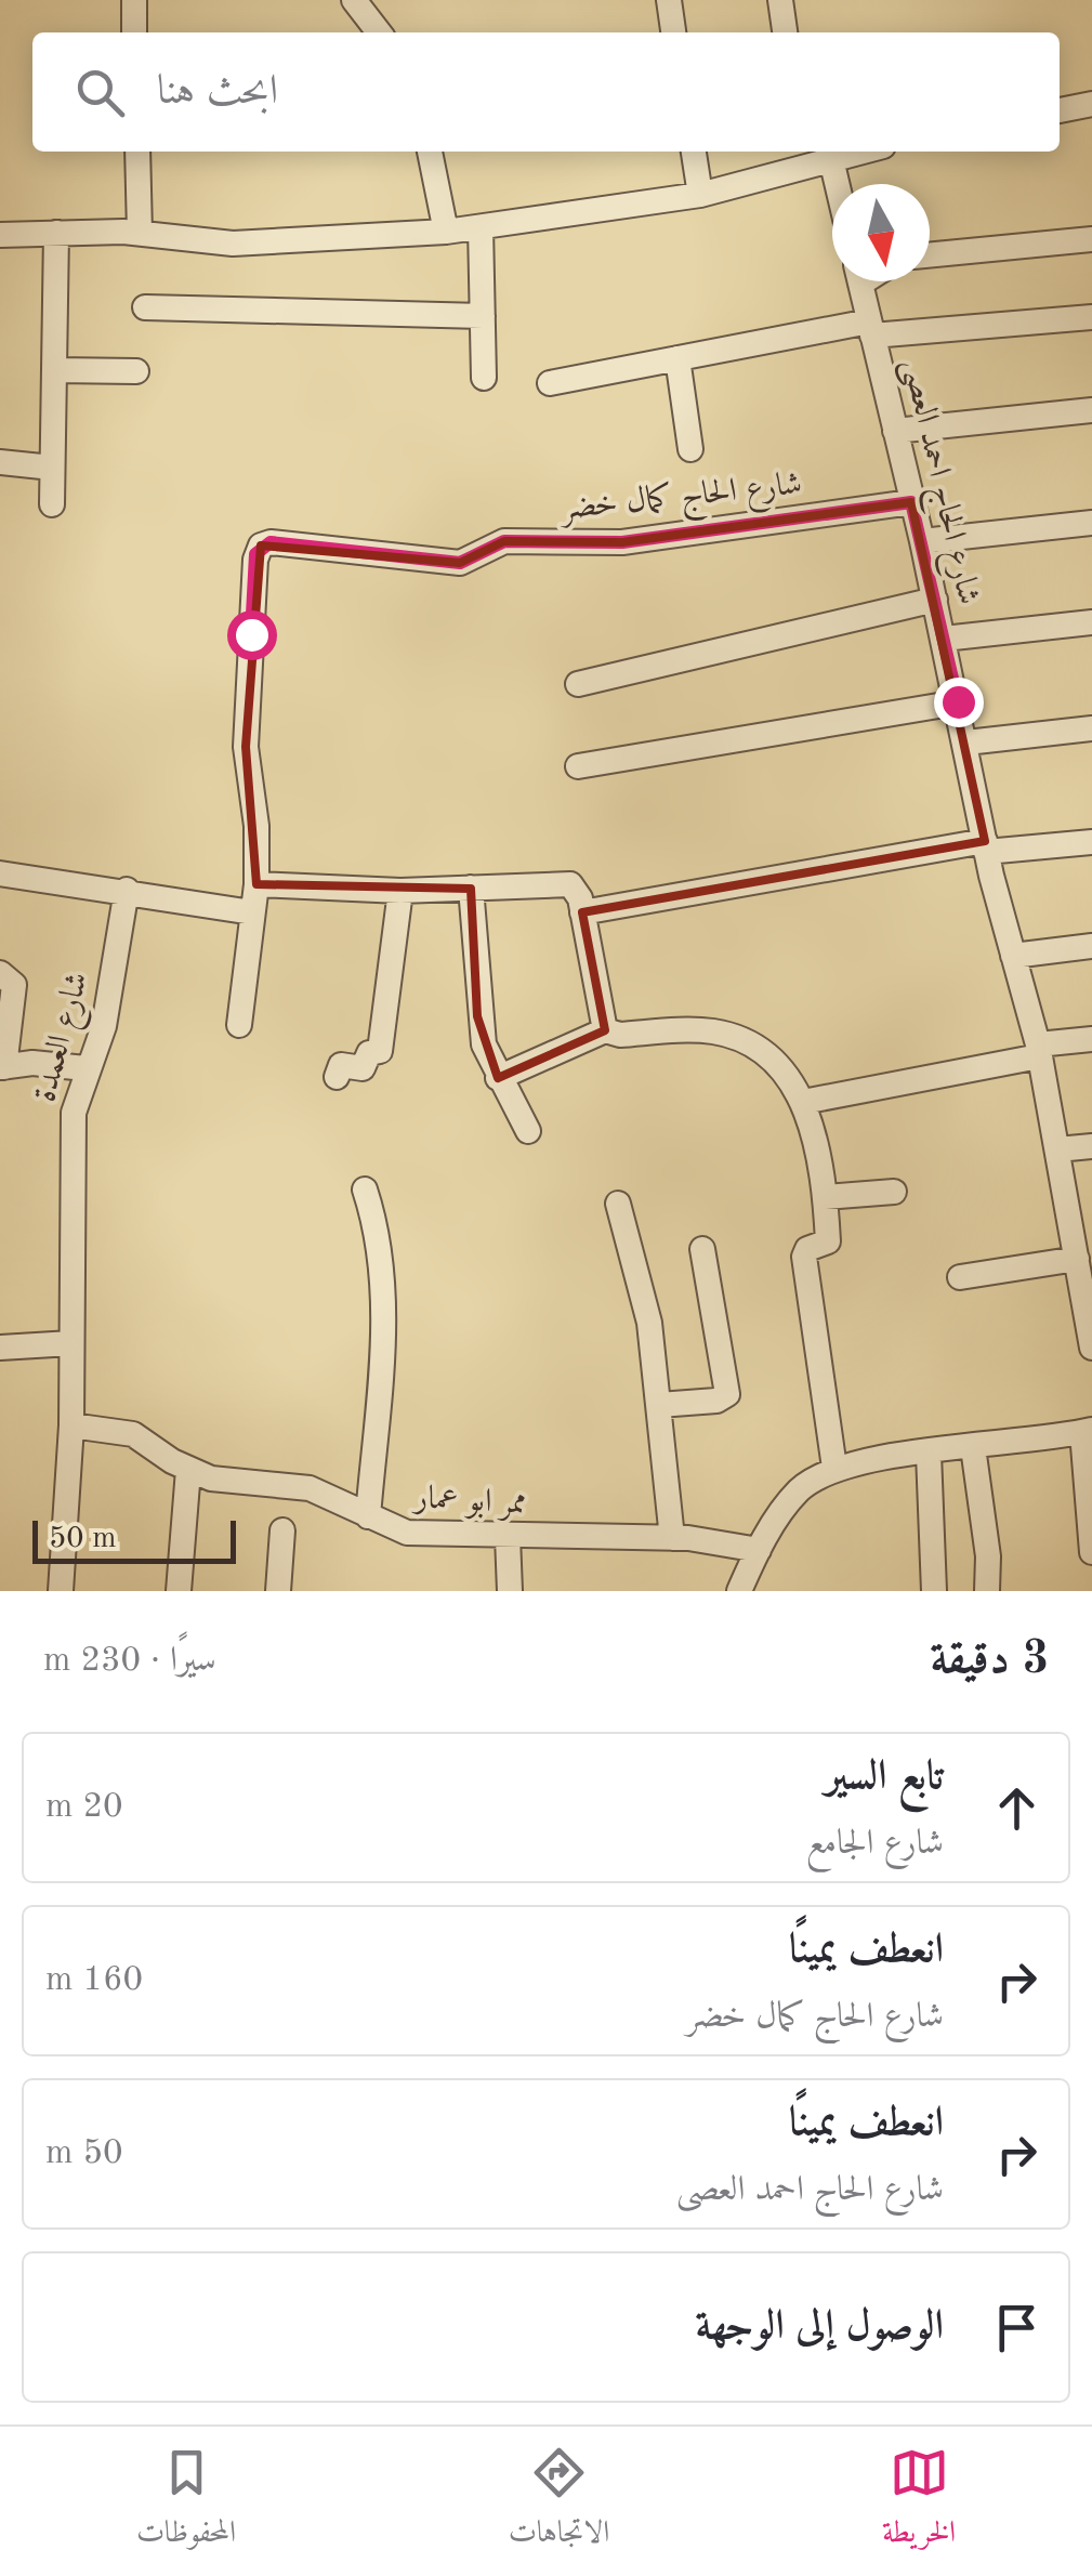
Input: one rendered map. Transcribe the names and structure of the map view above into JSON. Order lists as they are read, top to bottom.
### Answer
{
  "streets": {
    "street": [
      "شارع الحاج احمد العصى",
      "شارع الحاج كمال خضر",
      "شارع العمدة",
      "ممر ابو عمار"
    ]
  },
  "crossings": [
    ["شارع الحاج احمد العصى", "شارع الحاج كمال خضر"],
    ["شارع العمدة", "ممر ابو عمار"]
  ],
  "scale_bar": "50 m",
  "north": "bottom",
  "page": {
    "search": "ابحث هنا",
    "scale": "50 m",
    "heading": ["3 دقيقة", "سيرًا · 230 m"],
    "list": [
      ["تابع السير", "شارع الجامع", "20 m"],
      ["انعطف يمينًا", "شارع الحاج كمال خضر", "160 m"],
      ["انعطف يمينًا", "شارع الحاج احمد العصى", "50 m"],
      "الوصول إلى الوجهة"
    ],
    "nav": ["الخريطة", "الاتجاهات", "المحفوظات"]
  }
}
